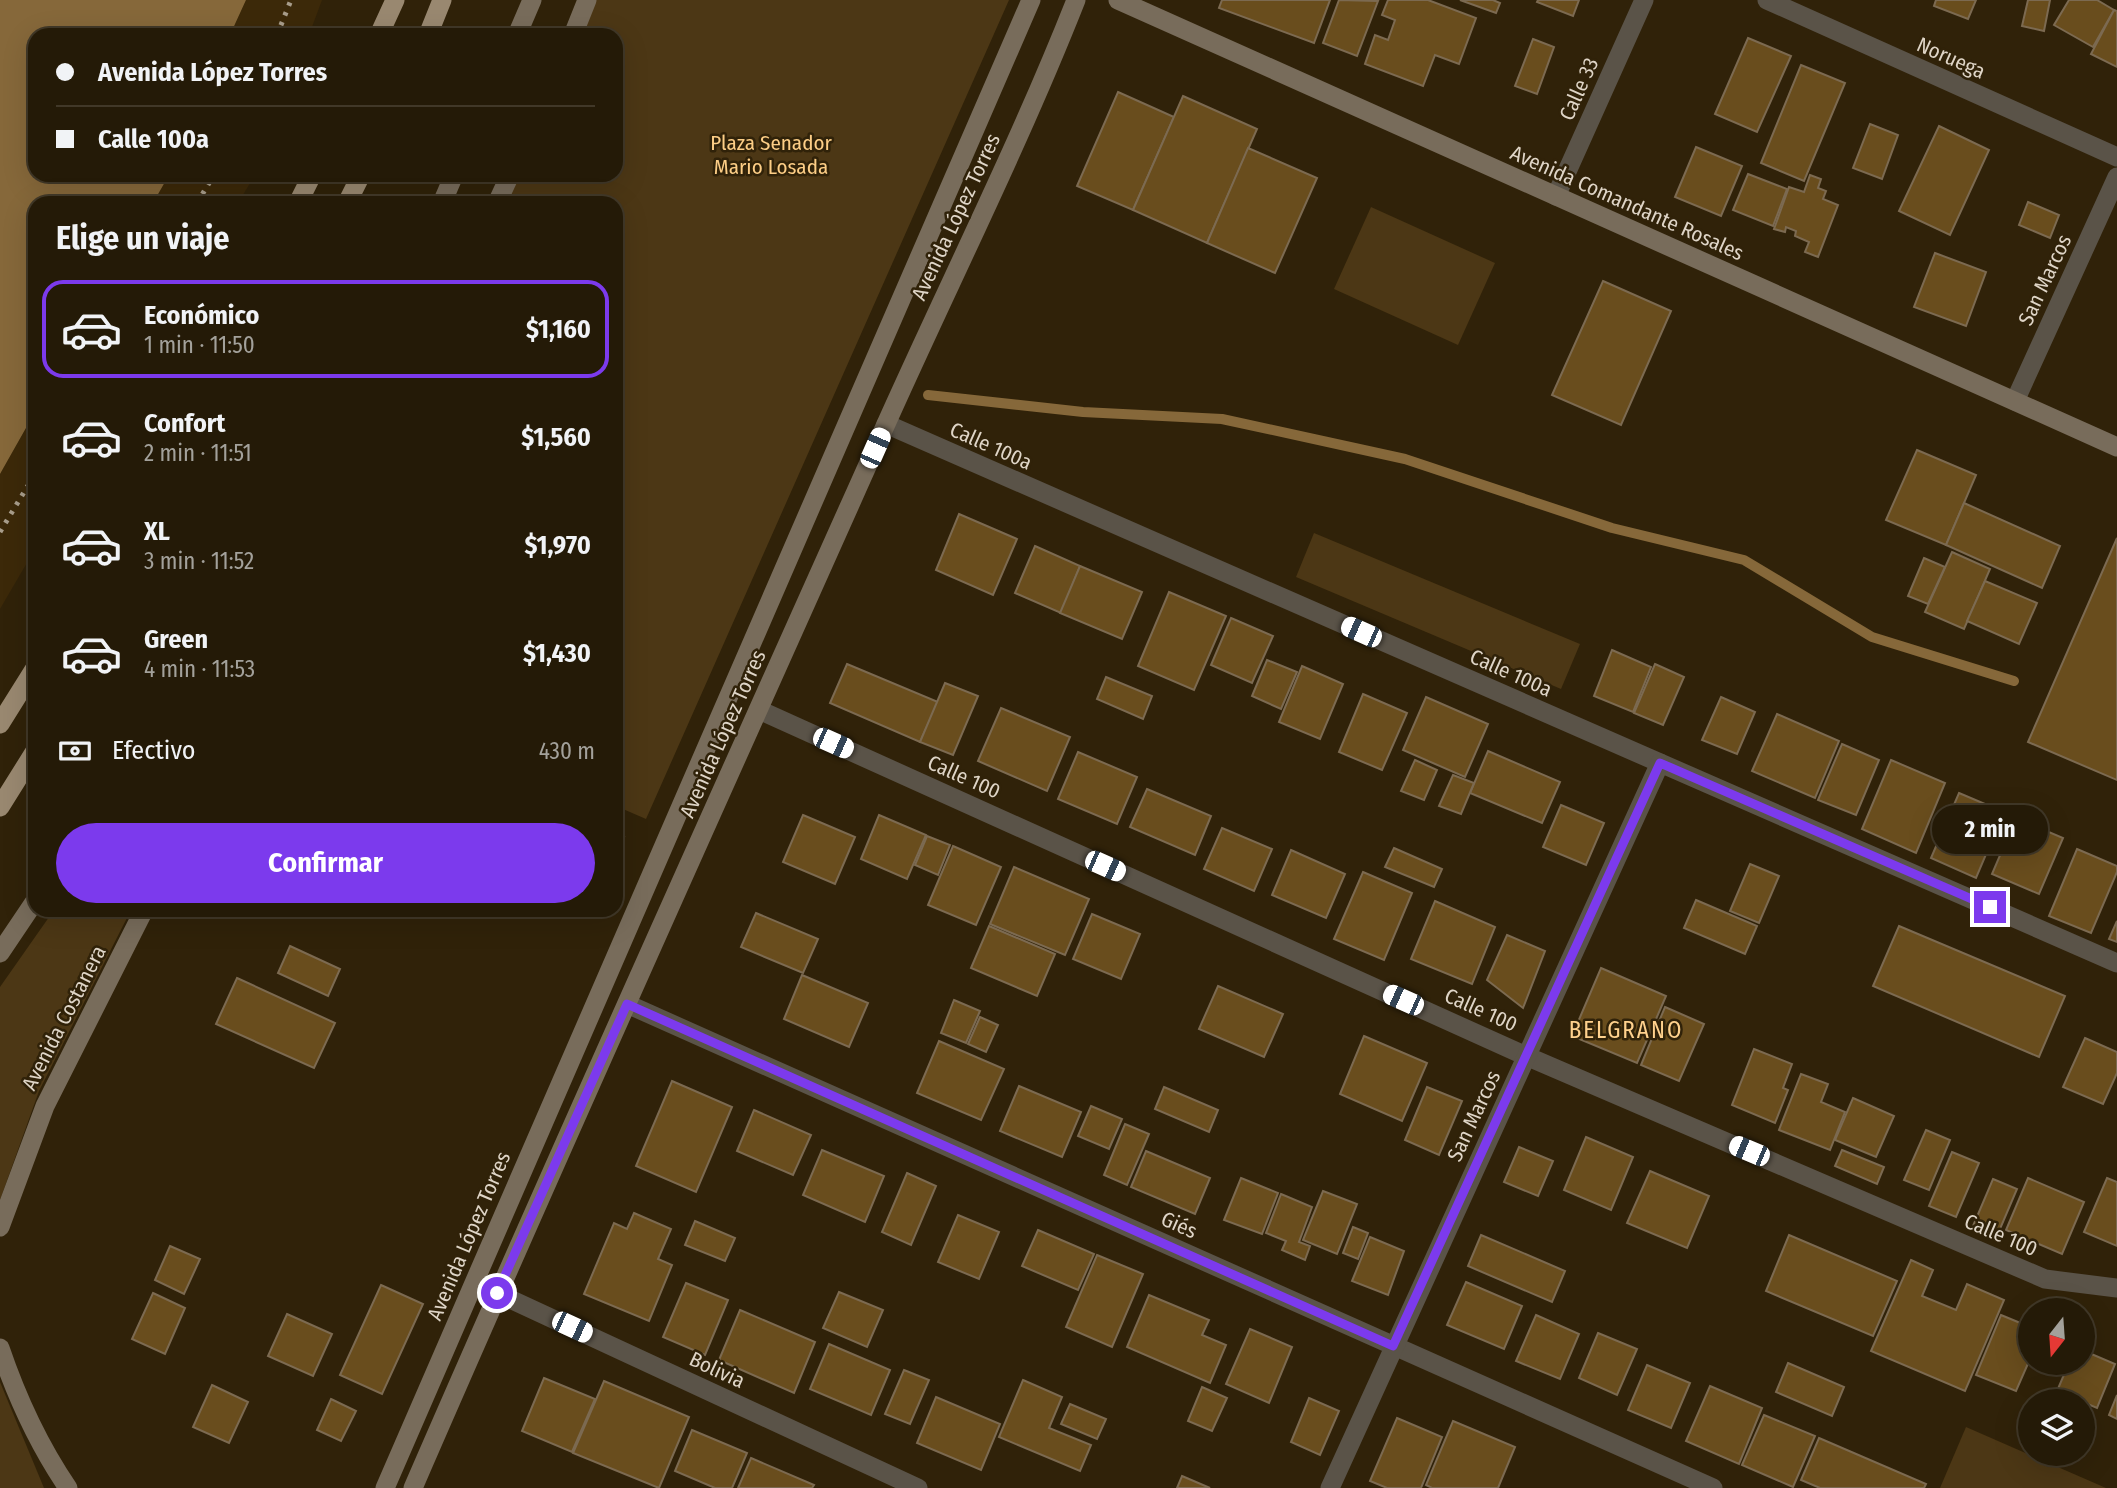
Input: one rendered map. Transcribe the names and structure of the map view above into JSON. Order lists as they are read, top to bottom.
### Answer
{
  "streets": {
    "main road": ["Avenida Comandante Rosales", "Avenida López Torres", "Avenida Costanera"],
    "street": [
      "Noruega",
      "Calle 33",
      "San Marcos",
      "Calle 100a",
      "Calle 100",
      "Giés",
      "Bolivia"
    ]
  },
  "crossings": [
    ["Calle 33", "Avenida Comandante Rosales"],
    ["Avenida Comandante Rosales", "San Marcos"],
    ["Avenida López Torres", "Calle 100a"],
    ["Avenida López Torres", "Calle 100"],
    ["Avenida López Torres", "Giés"],
    ["Avenida López Torres", "Bolivia"],
    ["San Marcos", "Calle 100a"],
    ["San Marcos", "Calle 100"],
    ["San Marcos", "Giés"]
  ],
  "districts": ["BELGRANO"],
  "parks": ["Plaza Senador Mario Losada"],
  "north": "bottom",
  "page": {
    "banner": ["Avenida López Torres", "Calle 100a"],
    "heading": "Elige un viaje",
    "list": [
      {
        "name": "Económico",
        "note": "1 min · 11:50",
        "value": "$1,160"
      },
      {
        "name": "Confort",
        "note": "2 min · 11:51",
        "value": "$1,560"
      },
      {
        "name": "XL",
        "note": "3 min · 11:52",
        "value": "$1,970"
      },
      {
        "name": "Green",
        "note": "4 min · 11:53",
        "value": "$1,430"
      }
    ],
    "pay": ["Efectivo", "430 m"],
    "bubble": "2 min",
    "buttons": "Confirmar"
  }
}
